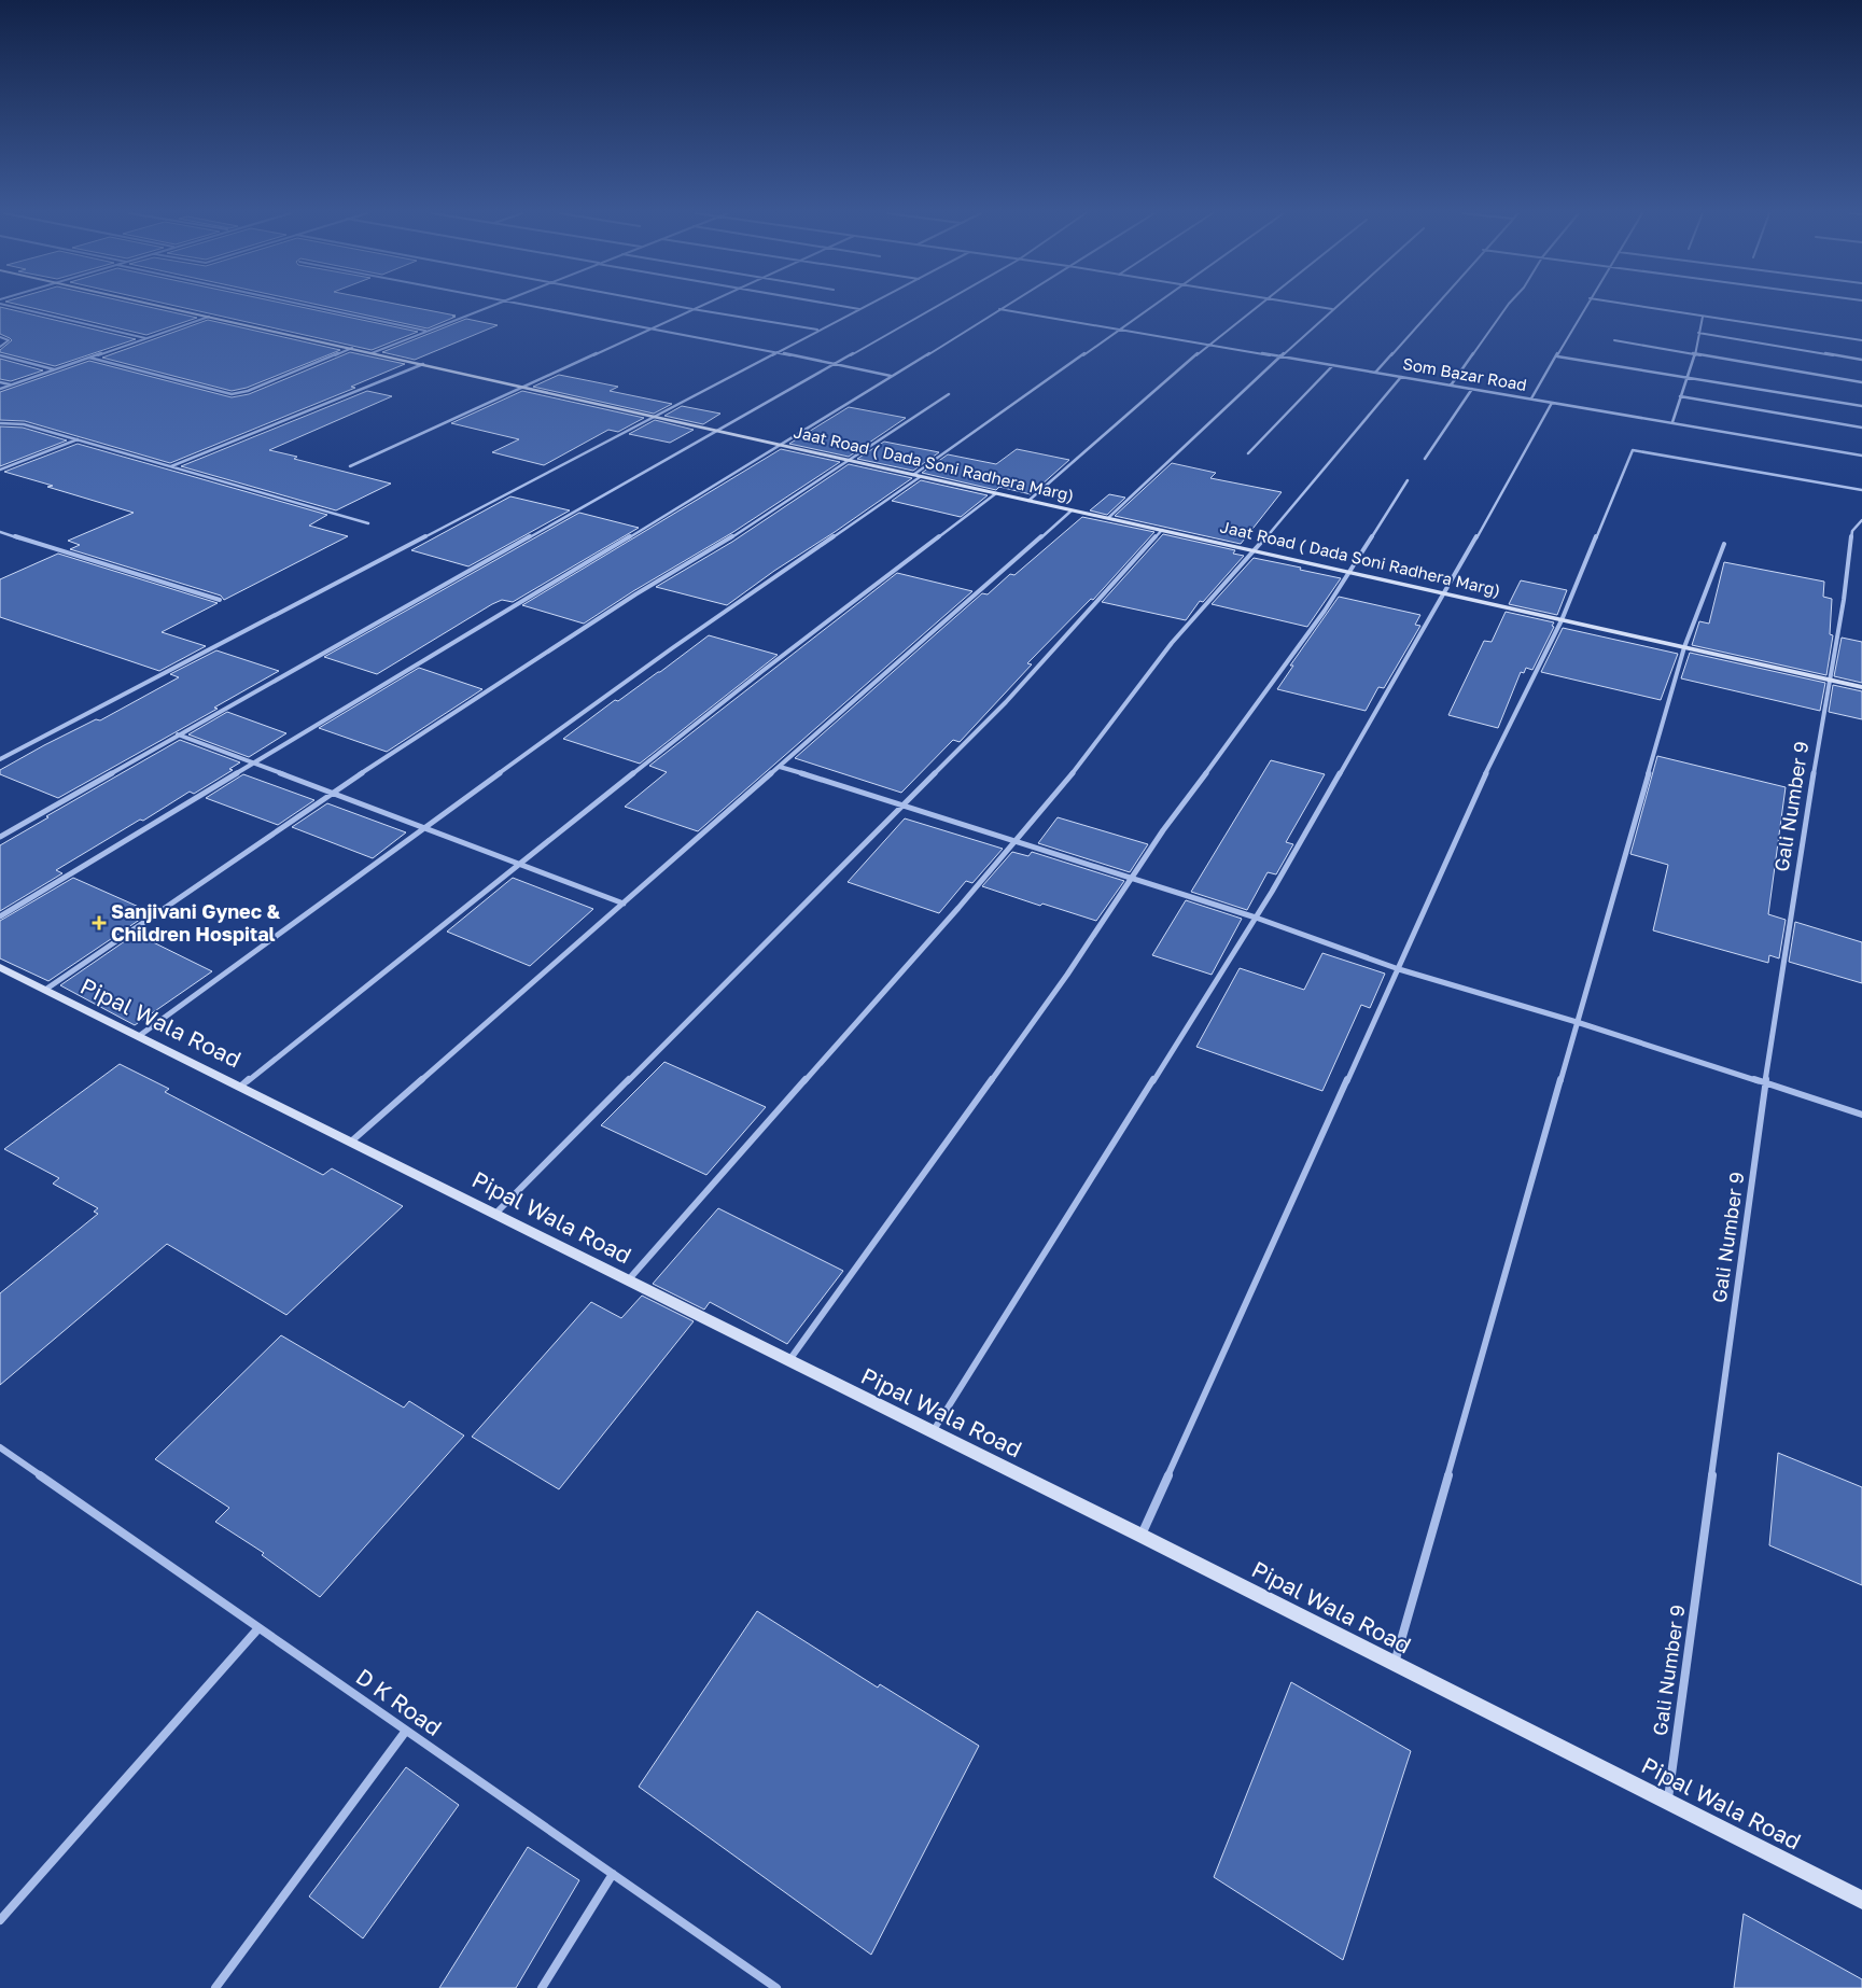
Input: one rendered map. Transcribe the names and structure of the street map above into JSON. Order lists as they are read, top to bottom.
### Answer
{
  "streets": {
    "street": [
      "Som Bazar Road",
      "Jaat Road ( Dada Soni Radhera Marg)",
      "Gali Number 9",
      "Pipal Wala Road",
      "D K Road"
    ]
  },
  "crossings": [
    ["Jaat Road ( Dada Soni Radhera Marg)", "Gali Number 9"],
    ["Gali Number 9", "Pipal Wala Road"]
  ],
  "places": {
    "health": ["Sanjivani Gynec & Children Hospital"]
  }
}
